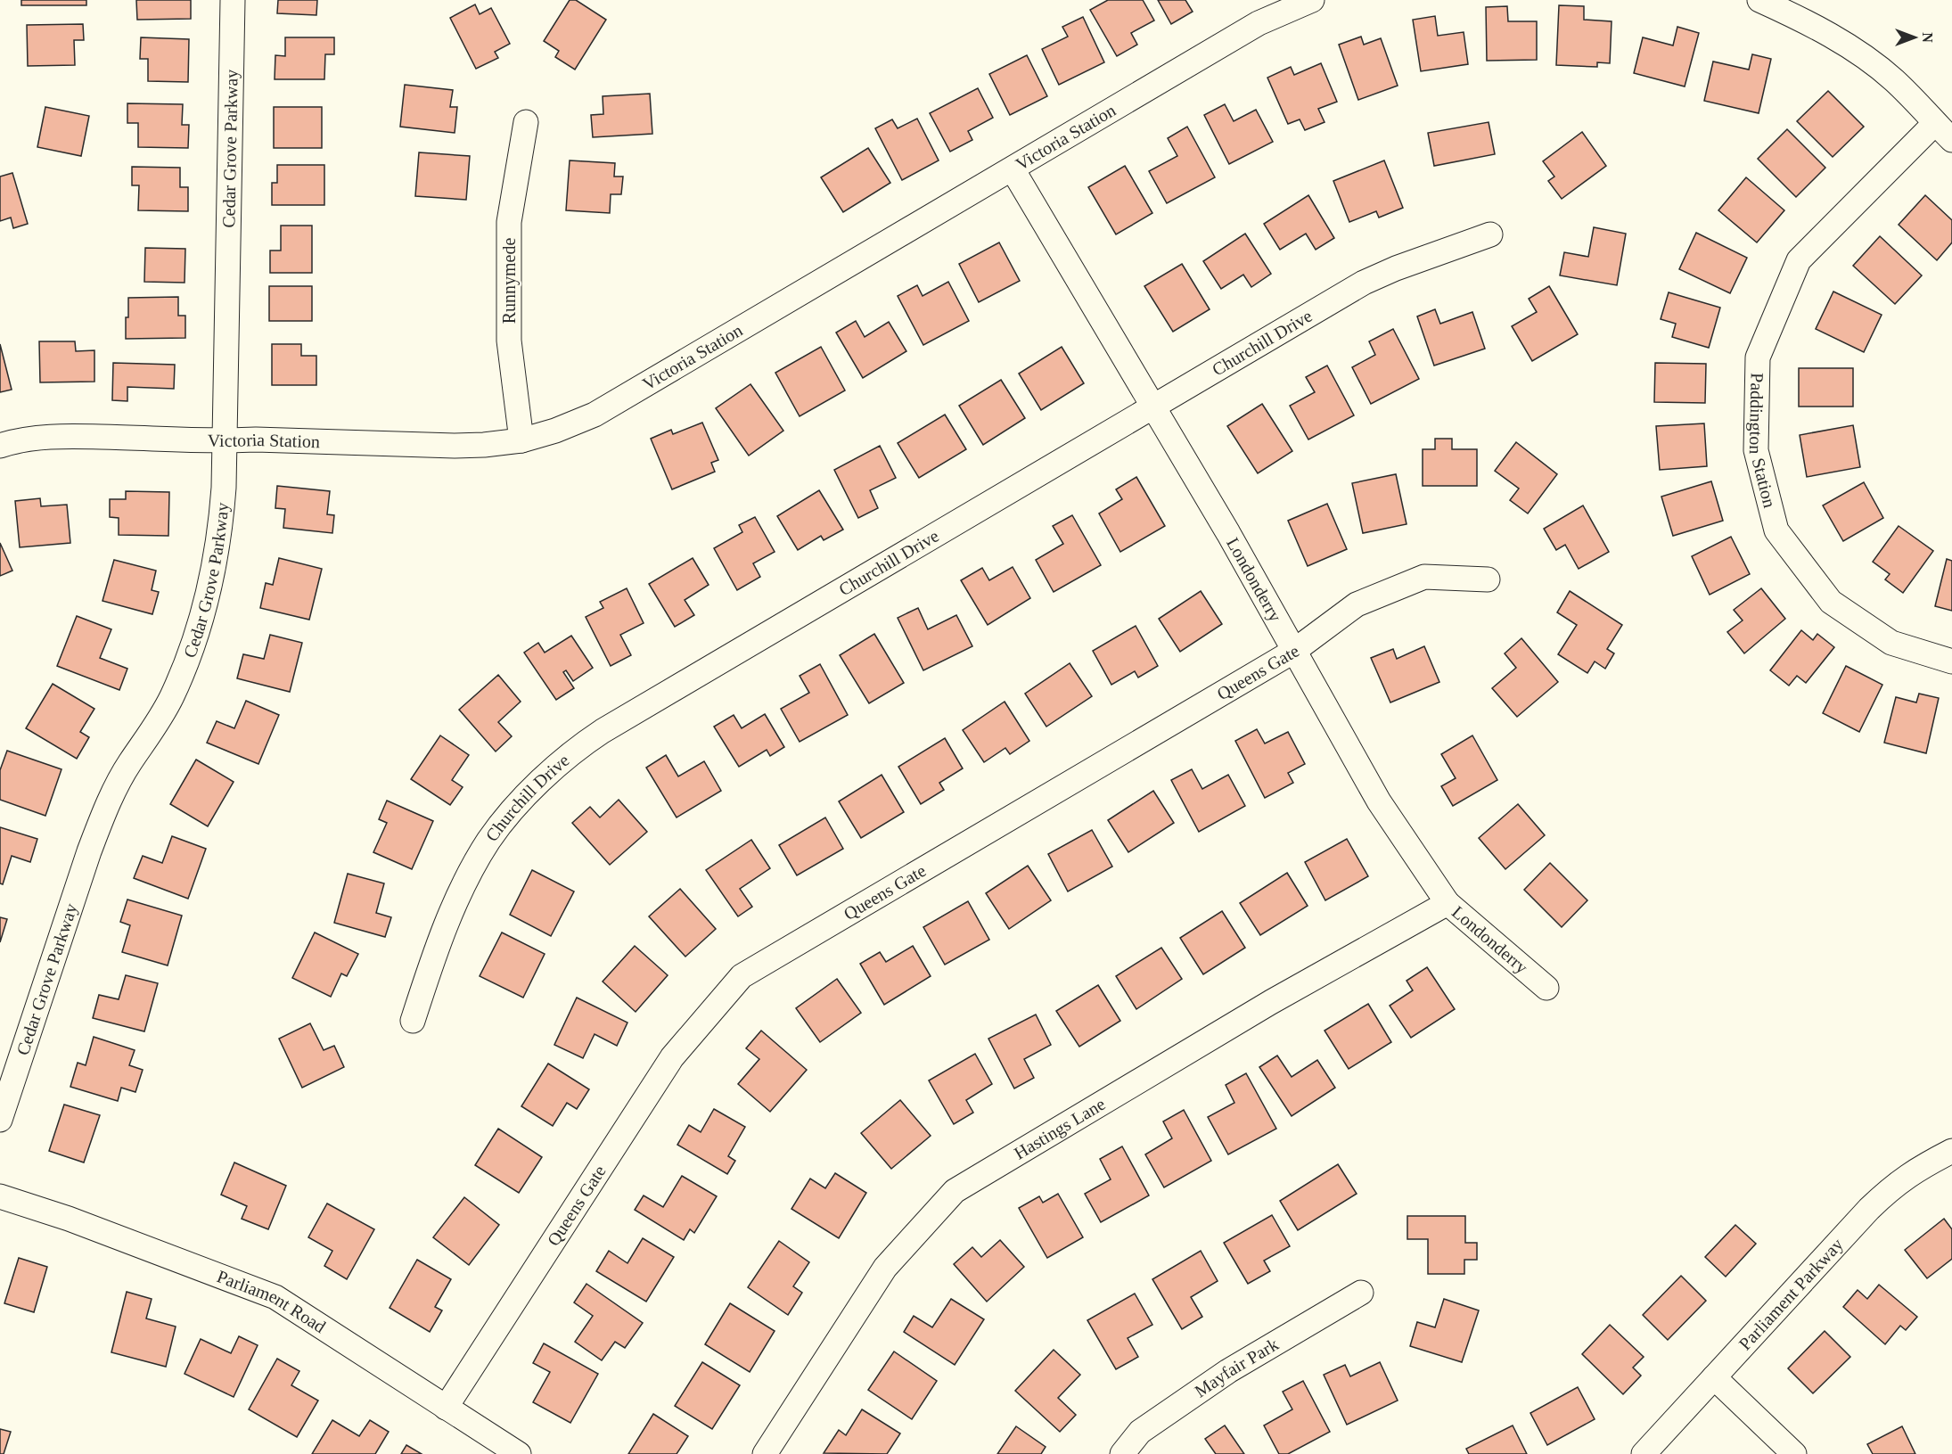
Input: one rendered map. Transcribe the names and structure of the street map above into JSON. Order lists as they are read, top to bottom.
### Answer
{
  "streets": {
    "street": [
      "Victoria Station",
      "Cedar Grove Parkway",
      "Runnymede",
      "Churchill Drive",
      "Paddington Station",
      "Londonderry",
      "Queens Gate",
      "Hastings Lane",
      "Parliament Parkway",
      "Parliament Road",
      "Mayfair Park"
    ]
  },
  "crossings": [
    ["Victoria Station", "Cedar Grove Parkway"],
    ["Victoria Station", "Runnymede"],
    ["Victoria Station", "Londonderry"],
    ["Churchill Drive", "Londonderry"],
    ["Londonderry", "Queens Gate"],
    ["Londonderry", "Hastings Lane"],
    ["Queens Gate", "Parliament Road"]
  ],
  "north": "right"
}
